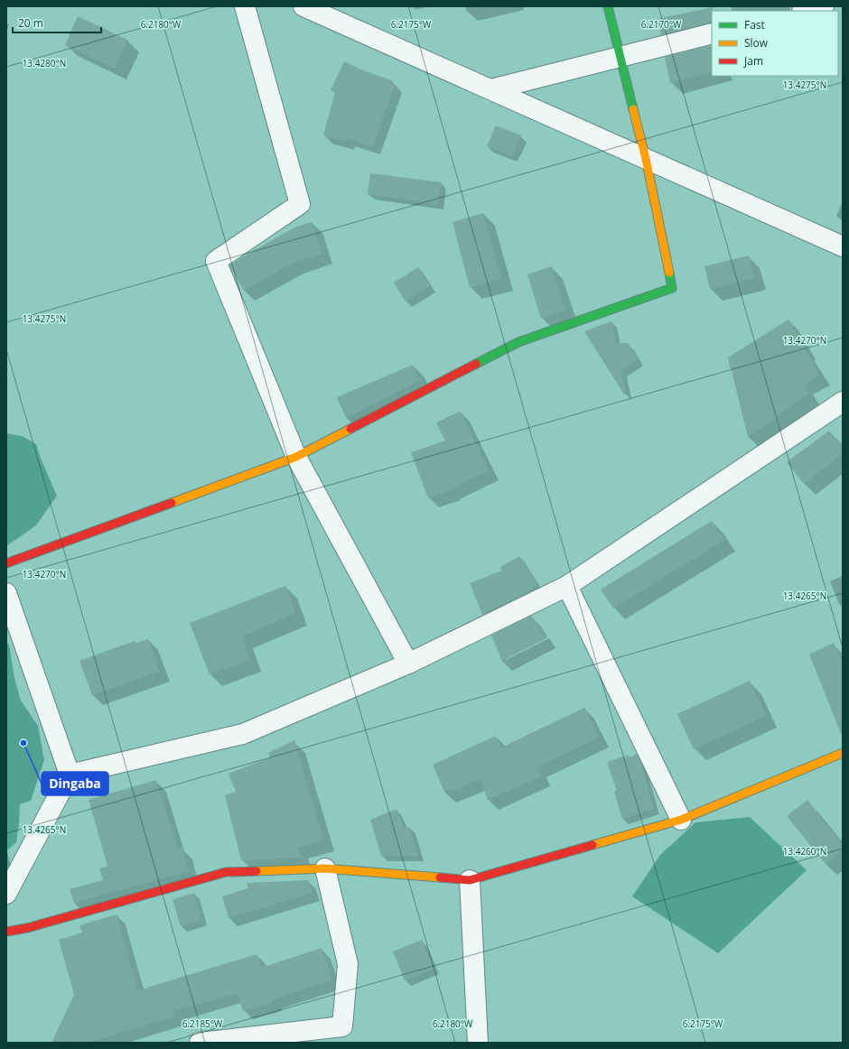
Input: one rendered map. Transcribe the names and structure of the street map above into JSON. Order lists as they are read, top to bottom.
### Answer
{
  "places": ["Dingaba"],
  "legend": ["Fast", "Slow", "Jam"],
  "scale_bar": "20 m",
  "coordinates": [
    "6.2180°W",
    "6.2175°W",
    "6.2170°W",
    "13.4280°N",
    "13.4275°N",
    "13.4270°N",
    "13.4265°N",
    "13.4260°N",
    "6.2185°W"
  ]
}
